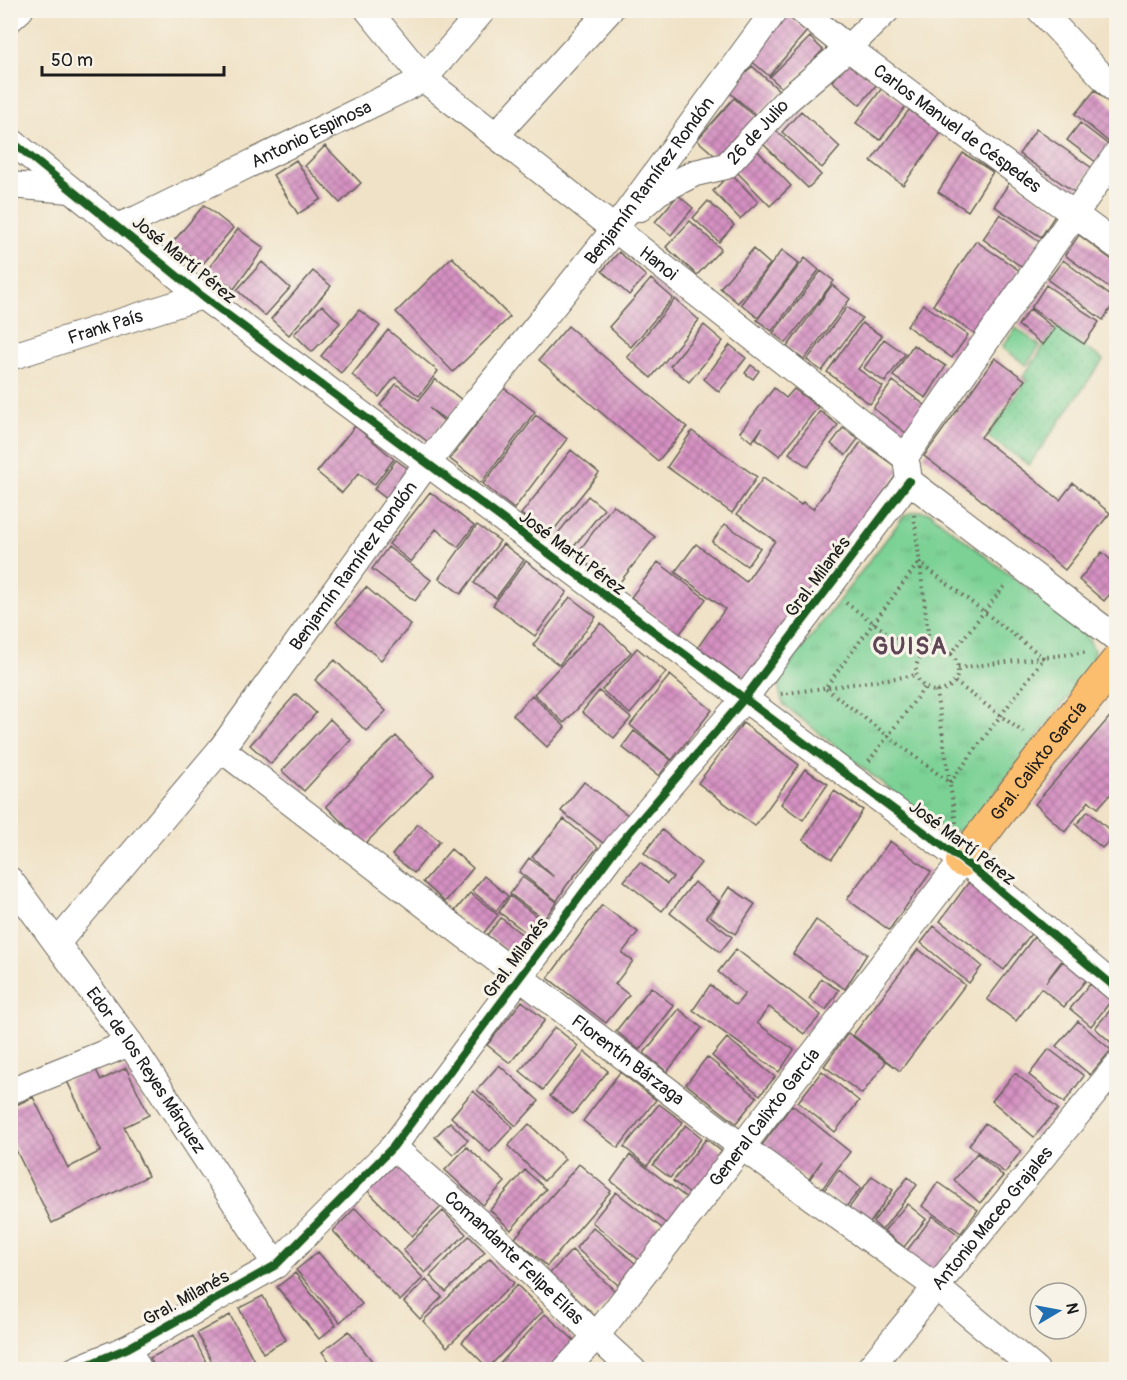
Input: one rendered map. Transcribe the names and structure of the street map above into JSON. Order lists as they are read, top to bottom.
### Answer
{
  "streets": {
    "main road": ["Gral. Calixto García"],
    "street": [
      "Carlos Manuel de Céspedes",
      "26 de Julio",
      "Antonio Espinosa",
      "Benjamín Ramírez Rondón",
      "José Martí Pérez",
      "Hanoi",
      "Frank País",
      "Gral. Milanés",
      "Florentín Bárzaga",
      "Edor de los Reyes Márquez",
      "General Calixto García",
      "Antonio Maceo Grajales",
      "Comandante Felipe Elías"
    ]
  },
  "crossings": [
    ["Carlos Manuel de Céspedes", "26 de Julio"],
    ["Carlos Manuel de Céspedes", "Gral. Milanés"],
    ["26 de Julio", "Benjamín Ramírez Rondón"],
    ["26 de Julio", "Hanoi"],
    ["Antonio Espinosa", "José Martí Pérez"],
    ["Antonio Espinosa", "Hanoi"],
    ["Benjamín Ramírez Rondón", "José Martí Pérez"],
    ["Benjamín Ramírez Rondón", "Hanoi"],
    ["Benjamín Ramírez Rondón", "Florentín Bárzaga"],
    ["Benjamín Ramírez Rondón", "Edor de los Reyes Márquez"],
    ["José Martí Pérez", "Frank País"],
    ["José Martí Pérez", "Gral. Milanés"],
    ["José Martí Pérez", "Gral. Calixto García"],
    ["José Martí Pérez", "General Calixto García"],
    ["Hanoi", "Gral. Milanés"],
    ["Hanoi", "Gral. Calixto García"],
    ["Gral. Milanés", "Florentín Bárzaga"],
    ["Gral. Milanés", "Edor de los Reyes Márquez"],
    ["Gral. Milanés", "Comandante Felipe Elías"],
    ["Gral. Calixto García", "General Calixto García"],
    ["Florentín Bárzaga", "General Calixto García"],
    ["Florentín Bárzaga", "Antonio Maceo Grajales"],
    ["General Calixto García", "Comandante Felipe Elías"]
  ],
  "districts": ["GUISA"],
  "scale_bar": "50 m",
  "north": "right"
}
